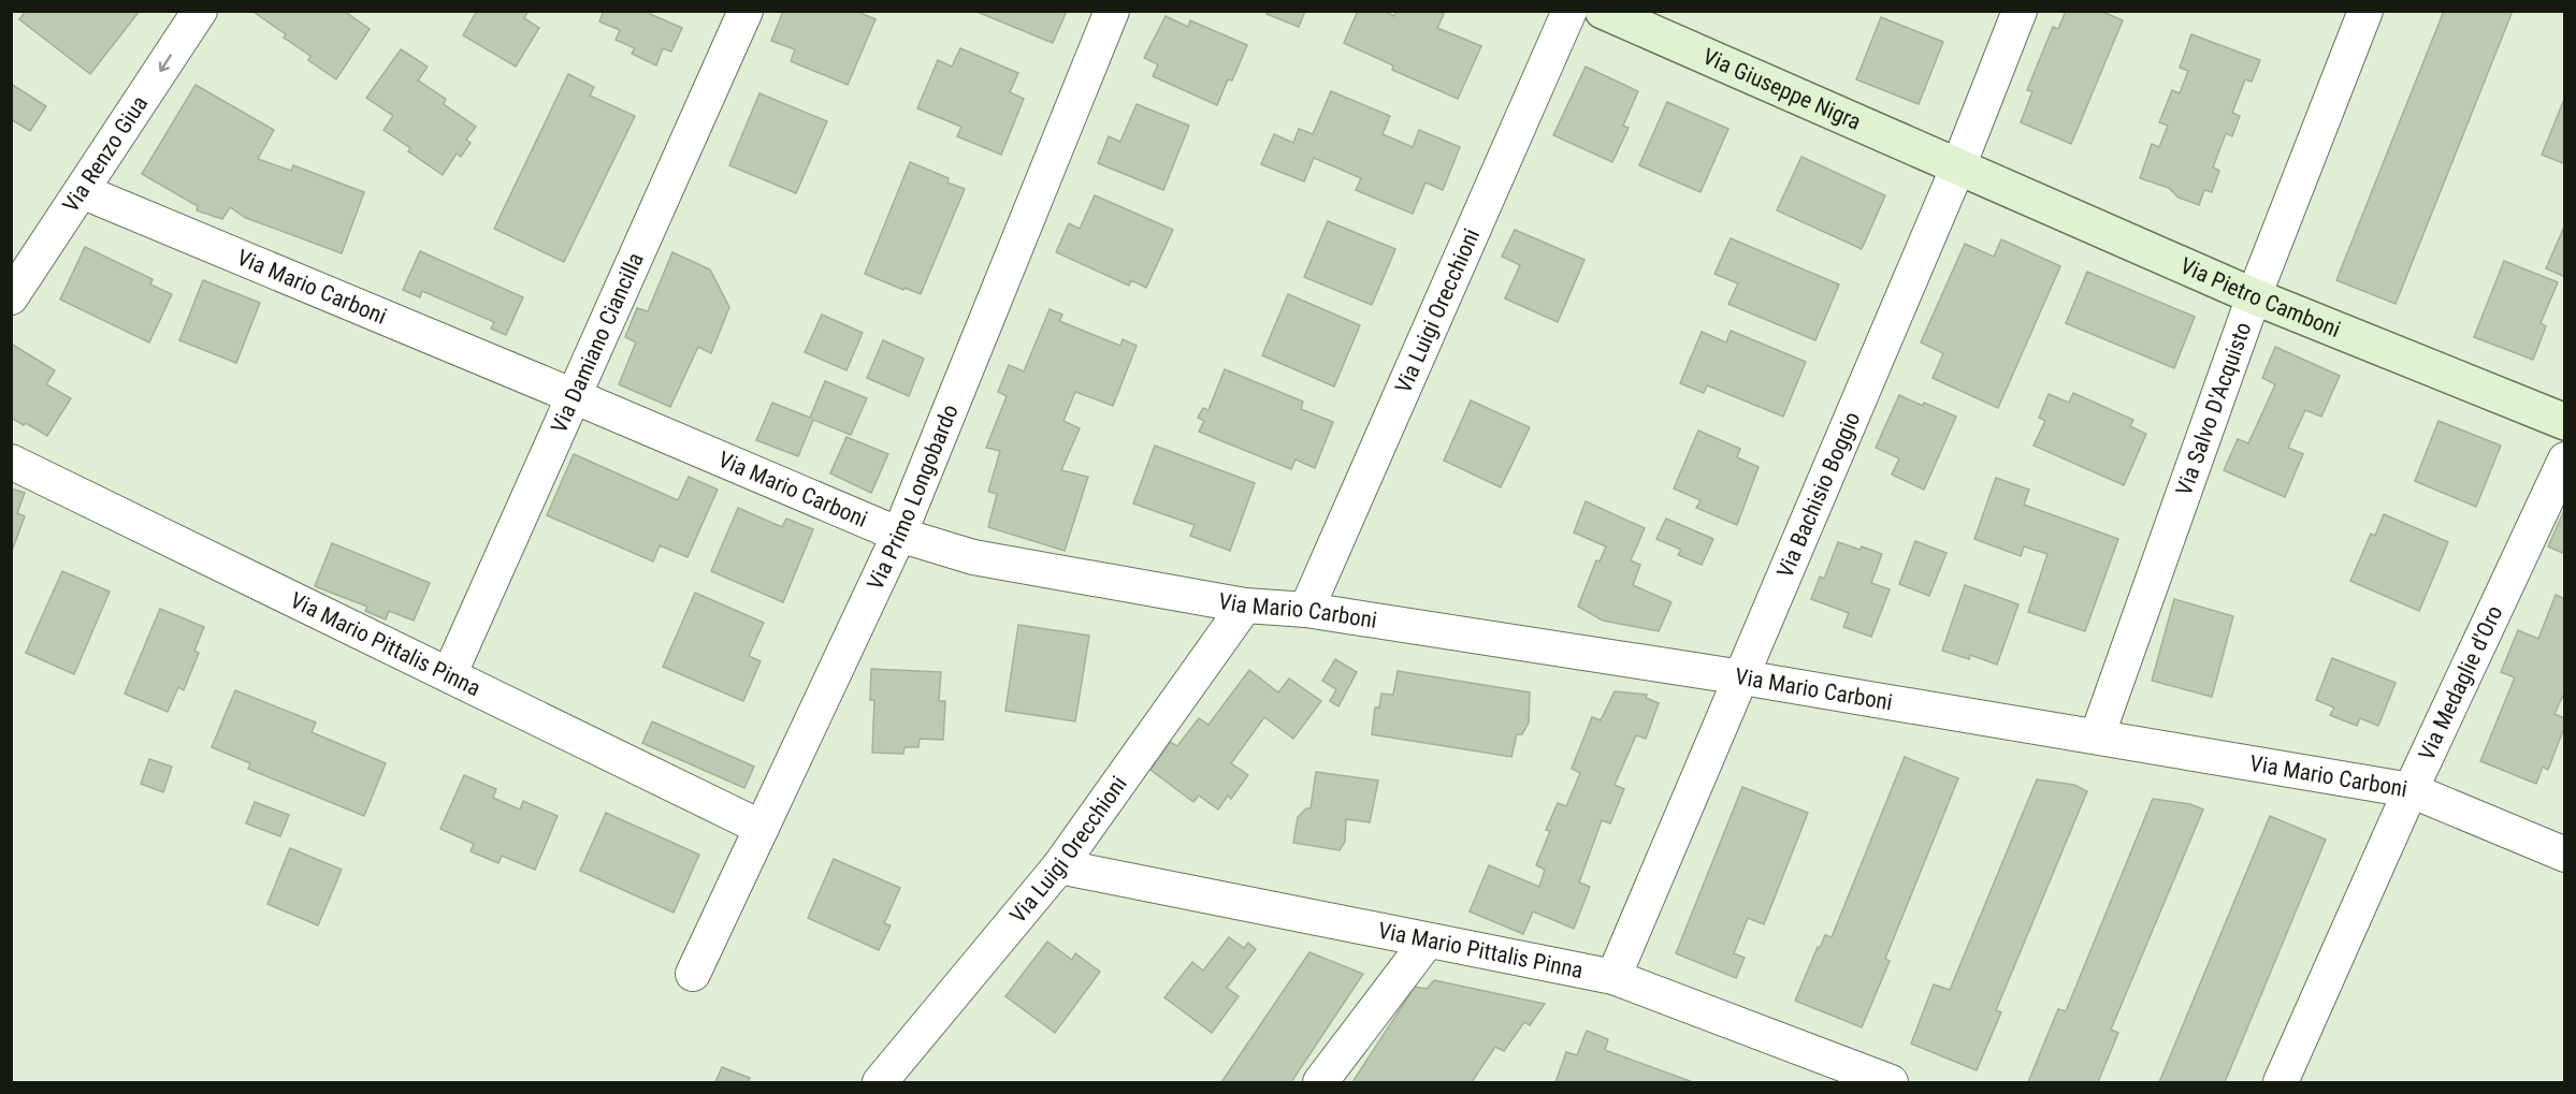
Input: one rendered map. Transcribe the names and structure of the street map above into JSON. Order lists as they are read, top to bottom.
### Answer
{
  "streets": {
    "street": [
      "Via Giuseppe Nigra",
      "Via Renzo Giua",
      "Via Mario Carboni",
      "Via Pietro Camboni",
      "Via Luigi Orecchioni",
      "Via Damiano Ciancilla",
      "Via Salvo D'Acquisto",
      "Via Bachisio Boggio",
      "Via Primo Longobardo",
      "Via Mario Pittalis Pinna",
      "Via Medaglie d'Oro"
    ]
  },
  "crossings": [
    ["Via Giuseppe Nigra", "Via Pietro Camboni"],
    ["Via Giuseppe Nigra", "Via Bachisio Boggio"],
    ["Via Renzo Giua", "Via Mario Carboni"],
    ["Via Mario Carboni", "Via Luigi Orecchioni"],
    ["Via Mario Carboni", "Via Damiano Ciancilla"],
    ["Via Mario Carboni", "Via Salvo D'Acquisto"],
    ["Via Mario Carboni", "Via Bachisio Boggio"],
    ["Via Mario Carboni", "Via Primo Longobardo"],
    ["Via Mario Carboni", "Via Medaglie d'Oro"],
    ["Via Pietro Camboni", "Via Salvo D'Acquisto"],
    ["Via Pietro Camboni", "Via Bachisio Boggio"],
    ["Via Luigi Orecchioni", "Via Mario Pittalis Pinna"],
    ["Via Damiano Ciancilla", "Via Mario Pittalis Pinna"],
    ["Via Bachisio Boggio", "Via Mario Pittalis Pinna"],
    ["Via Primo Longobardo", "Via Mario Pittalis Pinna"]
  ],
  "one_way": ["Via Renzo Giua"]
}
